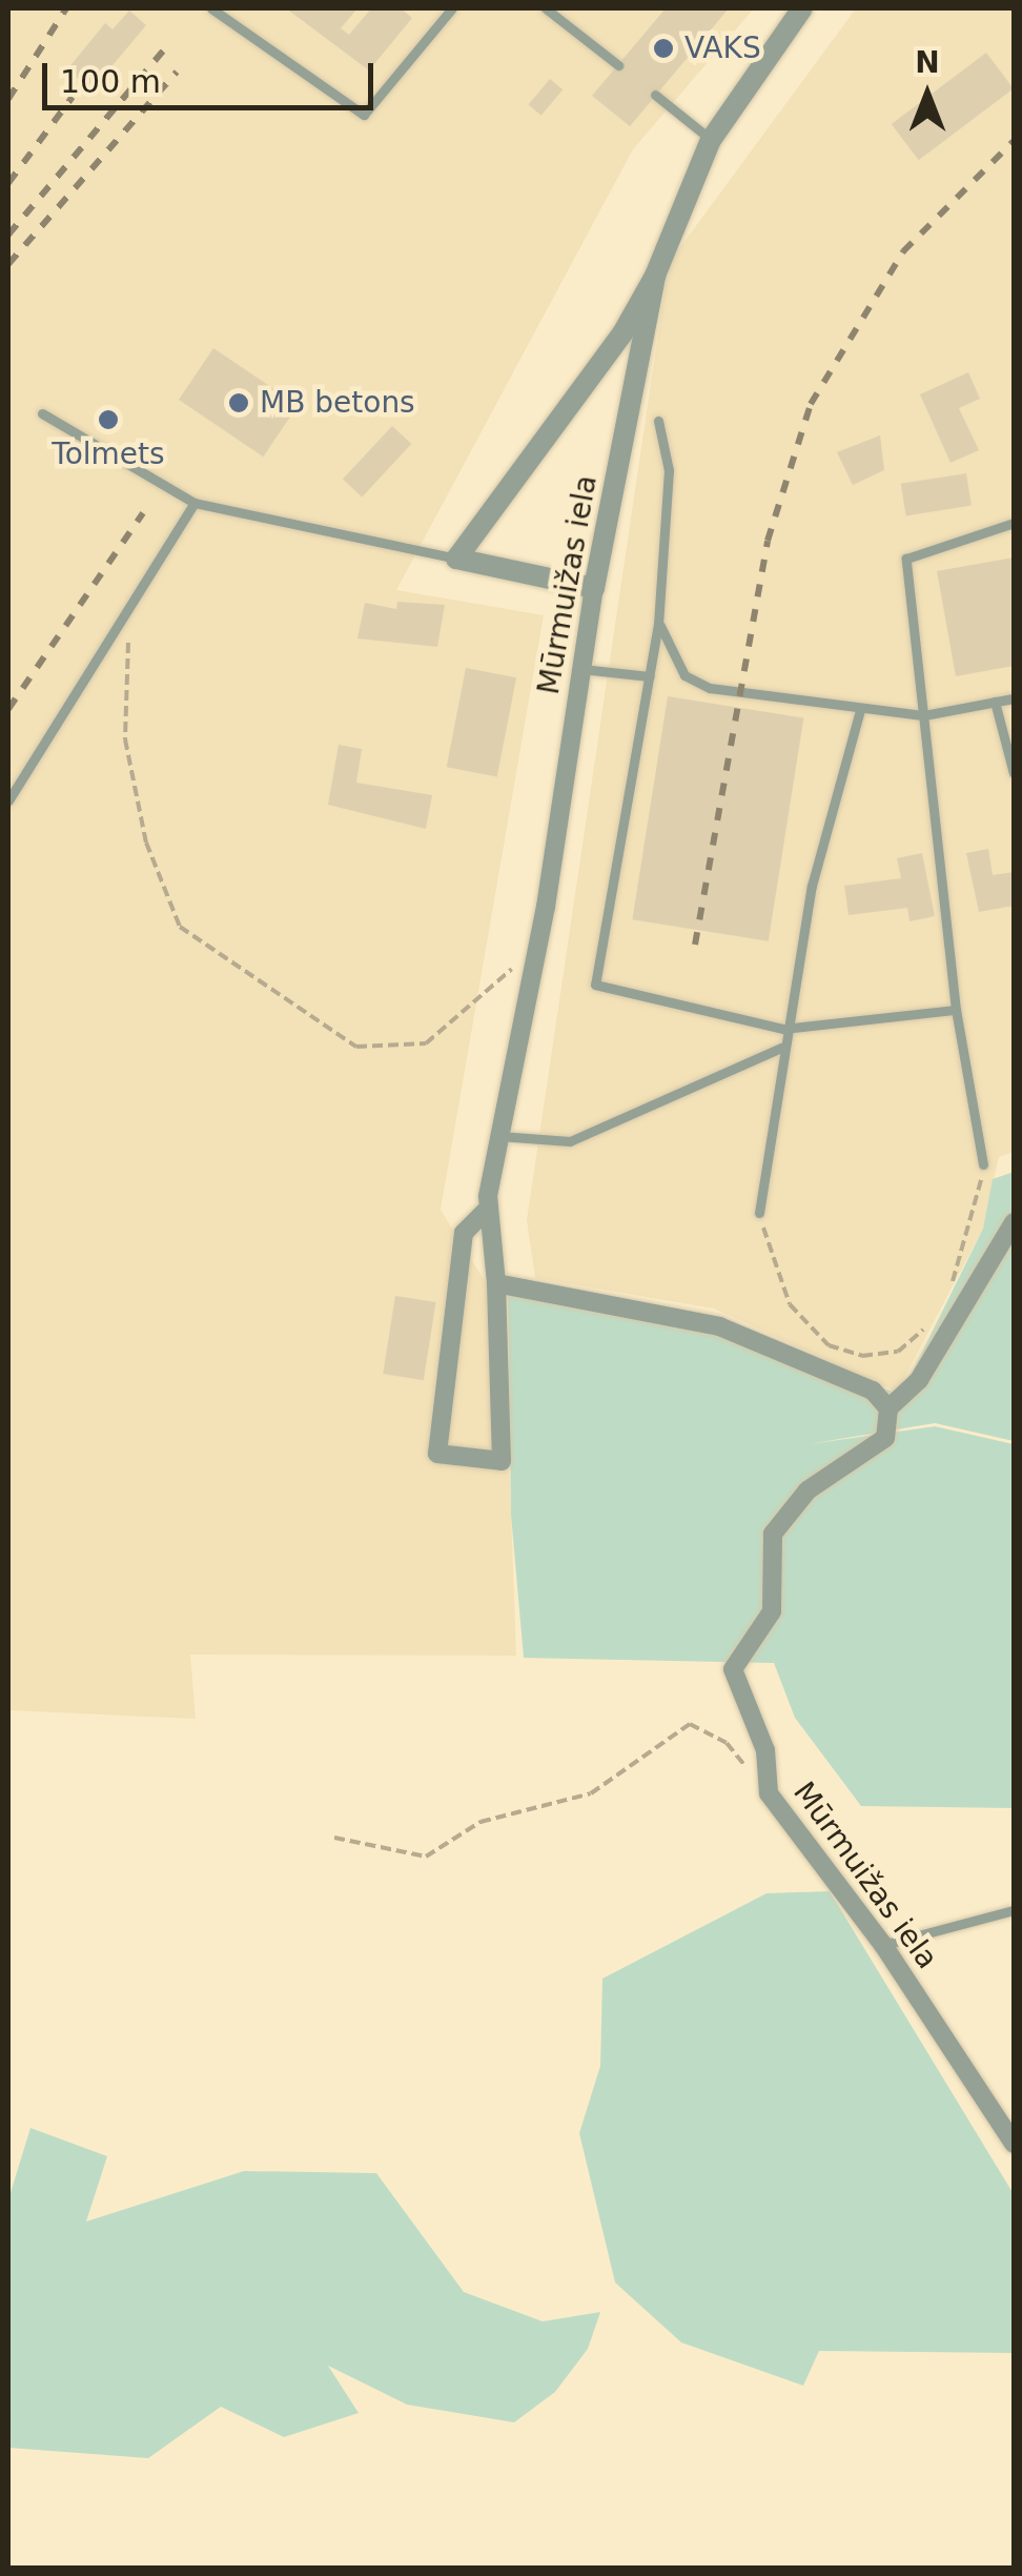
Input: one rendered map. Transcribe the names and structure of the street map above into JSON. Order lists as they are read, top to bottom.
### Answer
{
  "streets": {
    "street": ["Mūrmuižas iela"]
  },
  "places": ["VAKS", "MB betons", "Tolmets"],
  "scale_bar": "100 m",
  "north": "top"
}
